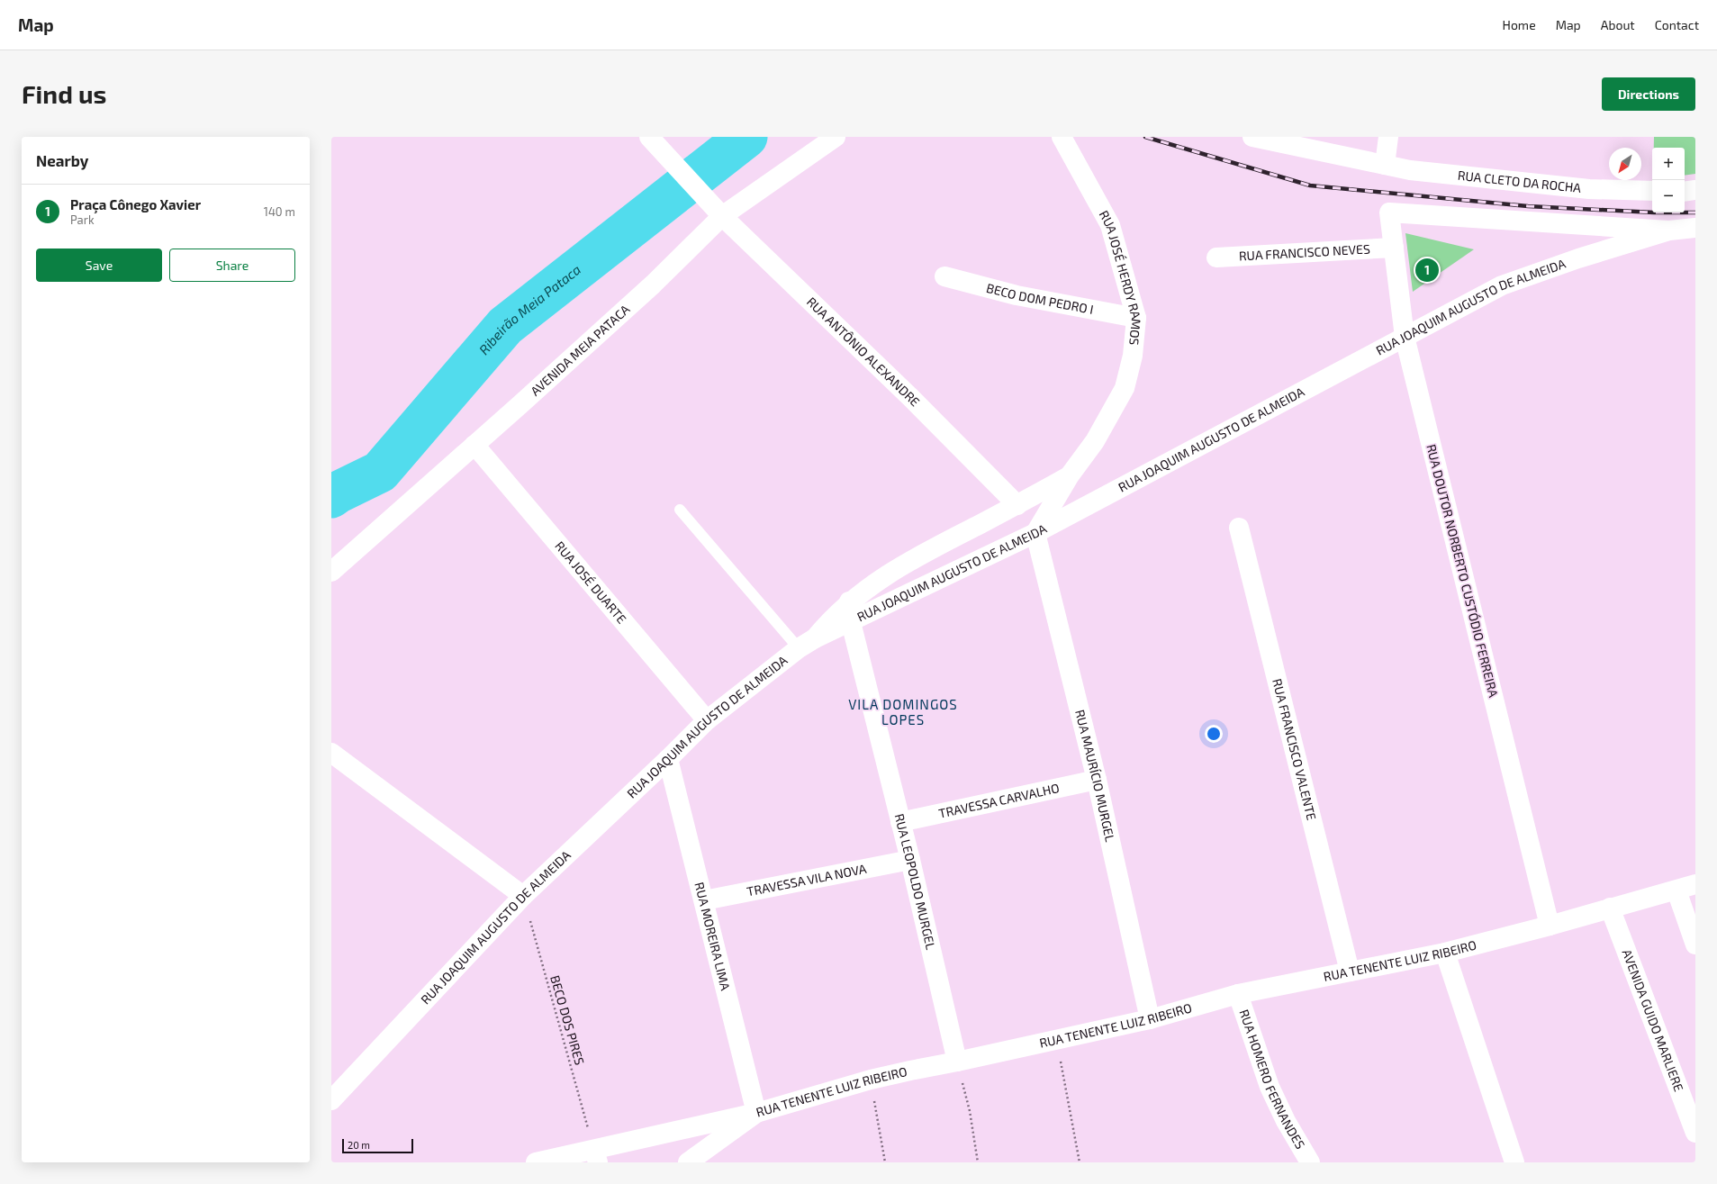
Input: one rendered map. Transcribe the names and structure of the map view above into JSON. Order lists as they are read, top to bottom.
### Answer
{
  "streets": {
    "street": [
      "RUA CLETO DA ROCHA",
      "RUA FRANCISCO NEVES",
      "RUA JOSÉ HERDY RAMOS",
      "BECO DOM PEDRO I",
      "RUA JOAQUIM AUGUSTO DE ALMEIDA",
      "AVENIDA MEIA PATACA",
      "RUA ANTÔNIO ALEXANDRE",
      "RUA DOUTOR NORBERTO CUSTÓDIO FERREIRA",
      "RUA JOSÉ DUARTE",
      "RUA FRANCISCO VALENTE",
      "RUA MAURÍCIO MURGEL",
      "TRAVESSA CARVALHO",
      "TRAVESSA VILA NOVA",
      "RUA LEOPOLDO MURGEL",
      "RUA MOREIRA LIMA",
      "RUA TENENTE LUIZ RIBEIRO",
      "AVENIDA GUIDO MARLIERE",
      "RUA HOMERO FERNANDES"
    ],
    "path": ["BECO DOS PIRES"]
  },
  "crossings": [
    ["RUA FRANCISCO NEVES", "RUA DOUTOR NORBERTO CUSTÓDIO FERREIRA"],
    ["RUA JOSÉ HERDY RAMOS", "BECO DOM PEDRO I"],
    ["RUA JOSÉ HERDY RAMOS", "RUA JOAQUIM AUGUSTO DE ALMEIDA"],
    ["RUA JOSÉ HERDY RAMOS", "RUA MAURÍCIO MURGEL"],
    ["RUA JOAQUIM AUGUSTO DE ALMEIDA", "RUA DOUTOR NORBERTO CUSTÓDIO FERREIRA"],
    ["RUA JOAQUIM AUGUSTO DE ALMEIDA", "RUA JOSÉ DUARTE"],
    ["RUA JOAQUIM AUGUSTO DE ALMEIDA", "RUA MAURÍCIO MURGEL"],
    ["RUA JOAQUIM AUGUSTO DE ALMEIDA", "RUA LEOPOLDO MURGEL"],
    ["RUA JOAQUIM AUGUSTO DE ALMEIDA", "RUA MOREIRA LIMA"],
    ["RUA JOAQUIM AUGUSTO DE ALMEIDA", "BECO DOS PIRES"],
    ["AVENIDA MEIA PATACA", "RUA ANTÔNIO ALEXANDRE"],
    ["AVENIDA MEIA PATACA", "RUA JOSÉ DUARTE"],
    ["RUA DOUTOR NORBERTO CUSTÓDIO FERREIRA", "RUA TENENTE LUIZ RIBEIRO"],
    ["RUA FRANCISCO VALENTE", "RUA TENENTE LUIZ RIBEIRO"],
    ["RUA MAURÍCIO MURGEL", "TRAVESSA CARVALHO"],
    ["RUA MAURÍCIO MURGEL", "RUA TENENTE LUIZ RIBEIRO"],
    ["TRAVESSA CARVALHO", "RUA LEOPOLDO MURGEL"],
    ["TRAVESSA VILA NOVA", "RUA LEOPOLDO MURGEL"],
    ["TRAVESSA VILA NOVA", "RUA MOREIRA LIMA"],
    ["RUA LEOPOLDO MURGEL", "RUA TENENTE LUIZ RIBEIRO"],
    ["RUA MOREIRA LIMA", "RUA TENENTE LUIZ RIBEIRO"],
    ["RUA TENENTE LUIZ RIBEIRO", "BECO DOS PIRES"],
    ["RUA TENENTE LUIZ RIBEIRO", "AVENIDA GUIDO MARLIERE"],
    ["RUA TENENTE LUIZ RIBEIRO", "RUA HOMERO FERNANDES"]
  ],
  "districts": ["VILA DOMINGOS LOPES"],
  "water": ["Ribeirão Meia Pataca"],
  "scale_bar": "20 m",
  "north": "bottom left",
  "page": {
    "header": "Map",
    "nav": [
      "Home",
      "Map",
      "About",
      "Contact"
    ],
    "buttons": [
      "Directions",
      ["Save", "Share"]
    ],
    "title": "Find us",
    "heading": "Nearby",
    "map_buttons": ["+", "−"],
    "list": [
      {
        "mark": "1",
        "name": "Praça Cônego Xavier",
        "note": "Park",
        "value": "140 m"
      }
    ],
    "pins": "1",
    "scale": "20 m"
  }
}
